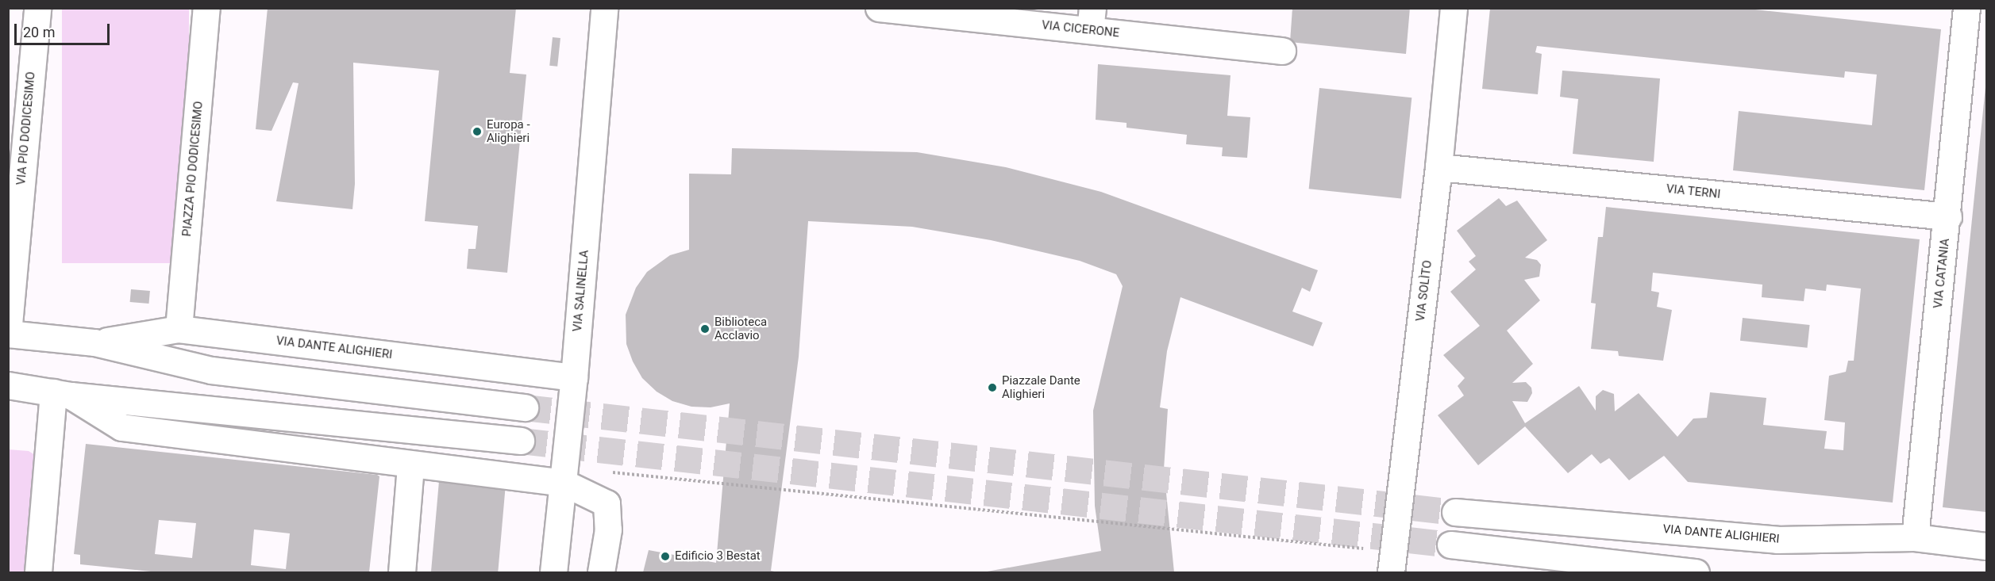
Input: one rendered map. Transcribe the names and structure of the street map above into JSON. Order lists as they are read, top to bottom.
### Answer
{
  "streets": {
    "street": [
      "VIA CICERONE",
      "VIA PIO DODICESIMO",
      "PIAZZA PIO DODICESIMO",
      "VIA TERNI",
      "VIA CATANIA",
      "VIA SALINELLA",
      "VIA SOLÌTO",
      "VIA DANTE ALIGHIERI"
    ]
  },
  "crossings": [
    ["VIA PIO DODICESIMO", "VIA DANTE ALIGHIERI"],
    ["PIAZZA PIO DODICESIMO", "VIA DANTE ALIGHIERI"],
    ["VIA TERNI", "VIA CATANIA"],
    ["VIA TERNI", "VIA SOLÌTO"],
    ["VIA CATANIA", "VIA DANTE ALIGHIERI"],
    ["VIA SALINELLA", "VIA DANTE ALIGHIERI"]
  ],
  "places": [
    "Europa - Alighieri",
    "Biblioteca Acclavio",
    "Piazzale Dante Alighieri",
    "Edificio 3 Bestat"
  ],
  "scale_bar": "20 m"
}
